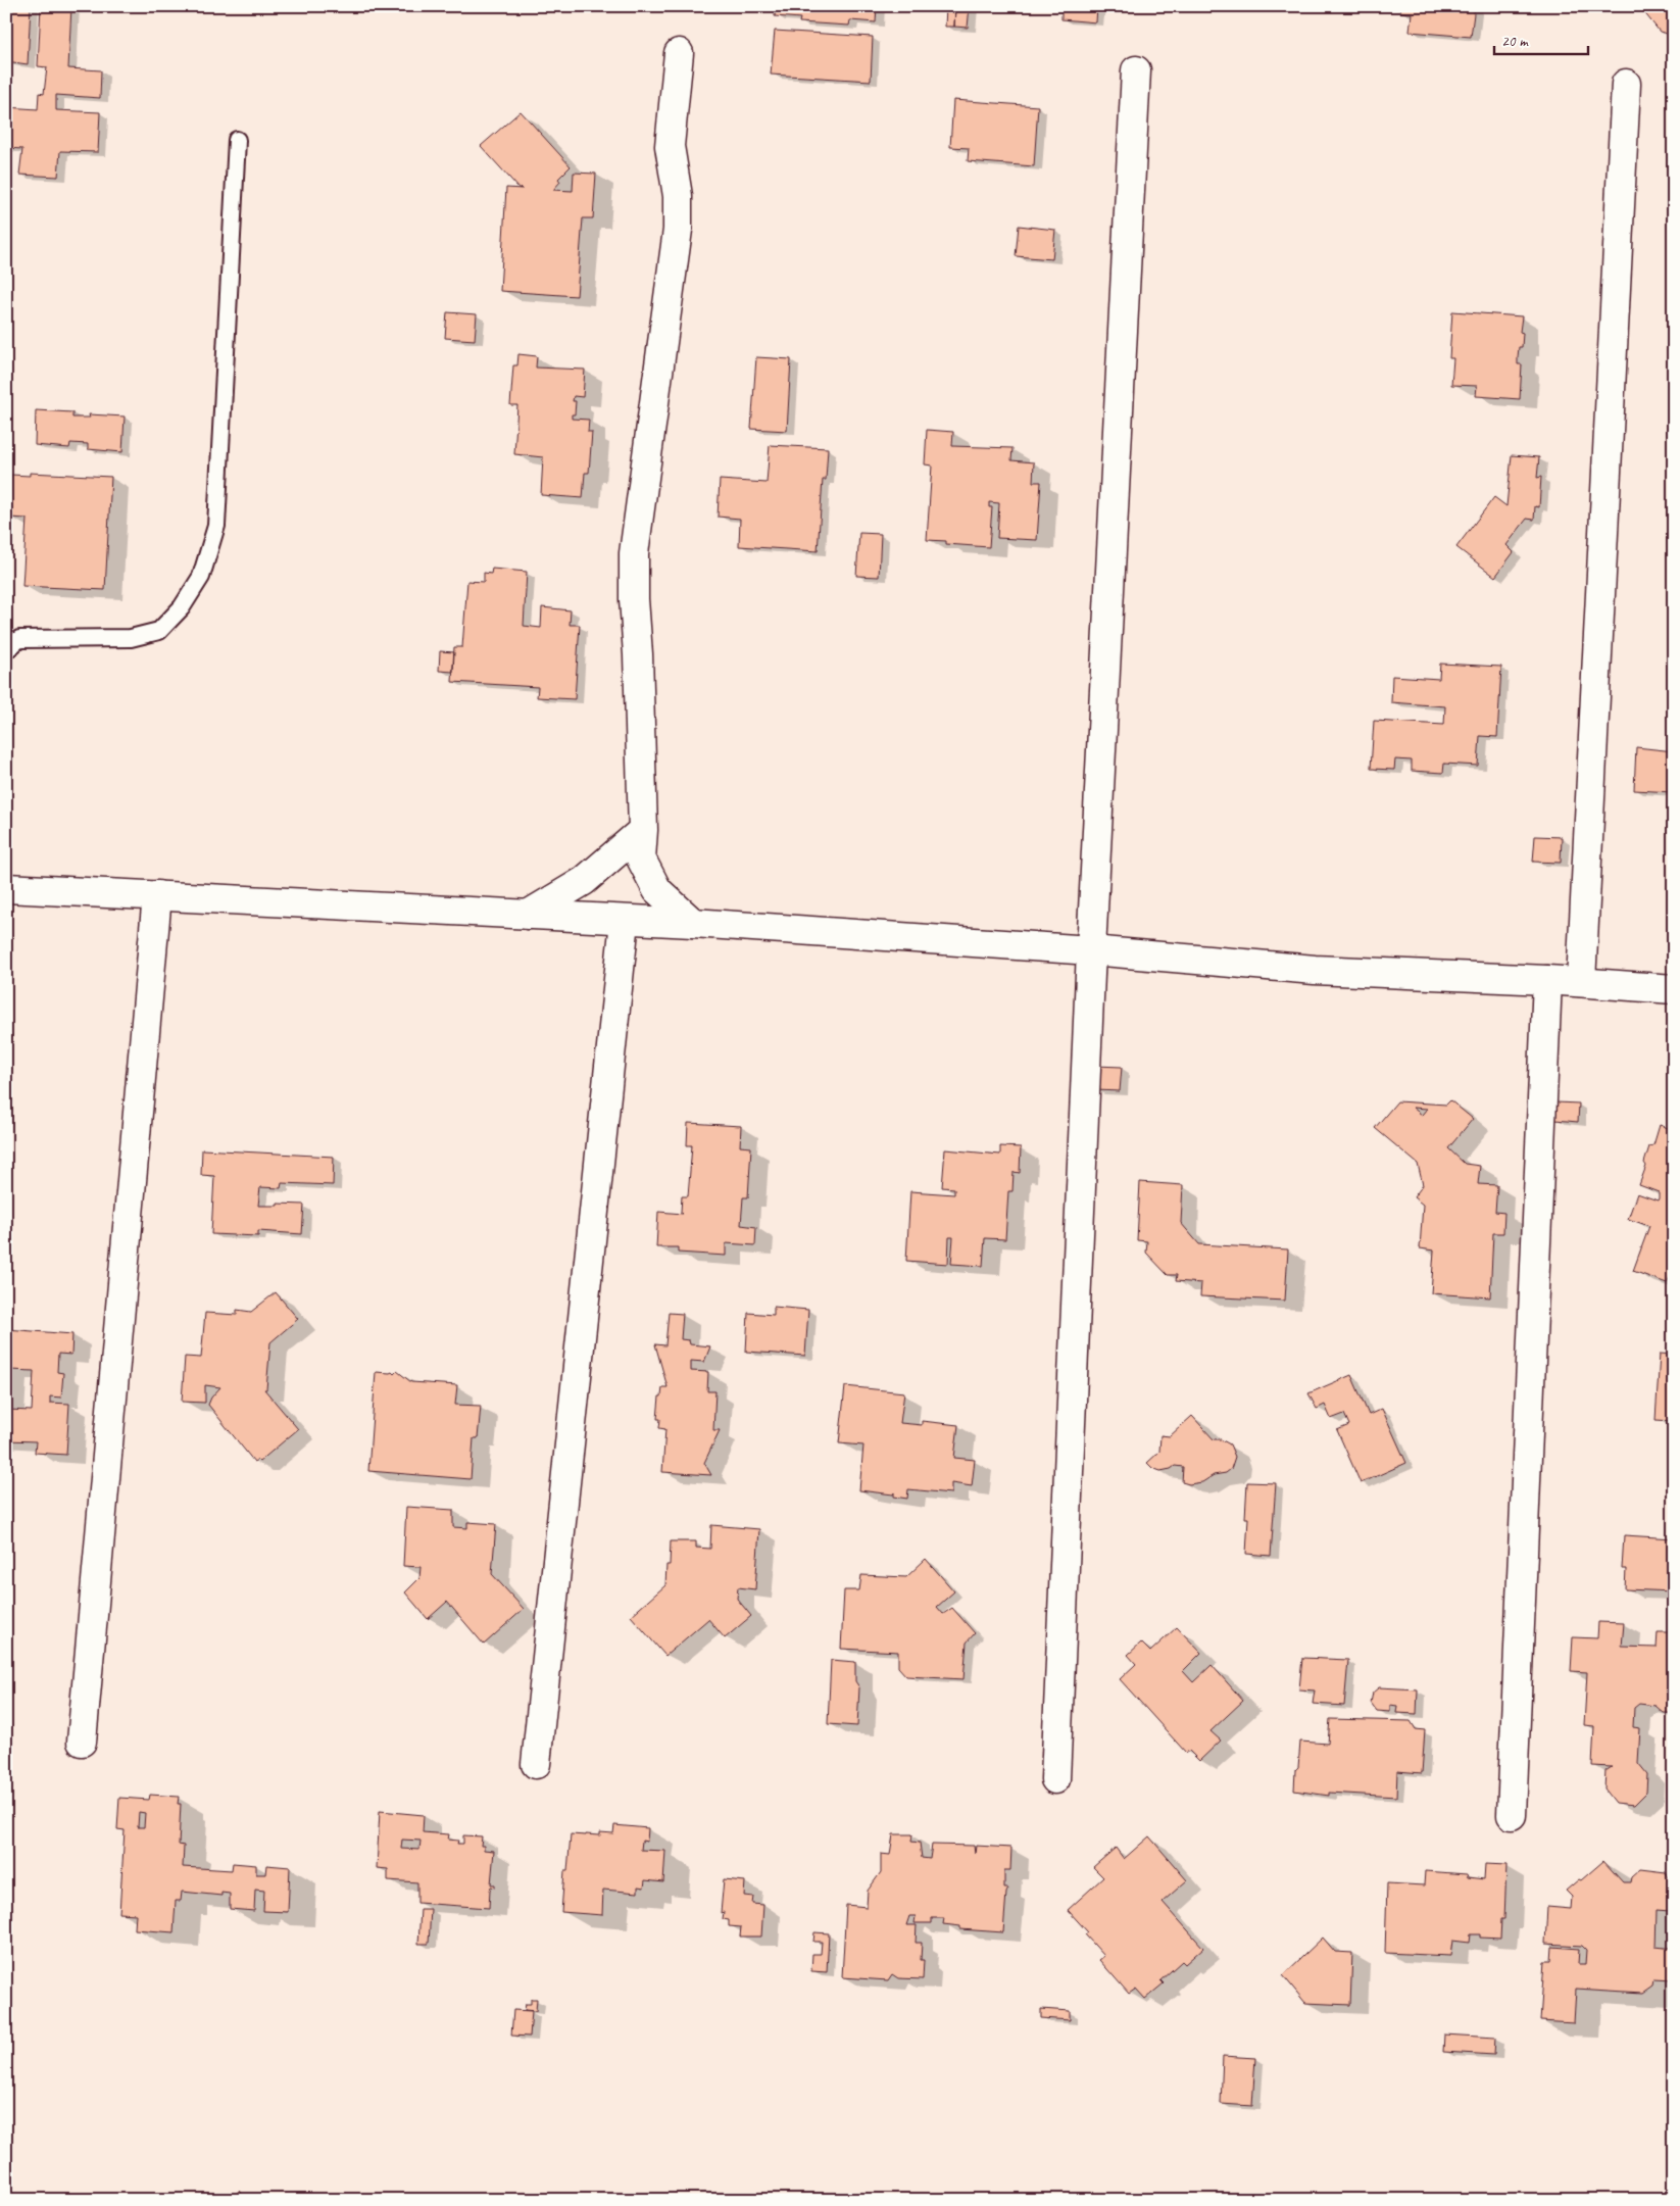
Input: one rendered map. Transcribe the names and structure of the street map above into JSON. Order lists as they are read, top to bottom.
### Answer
{
  "scale_bar": "20 m"
}
